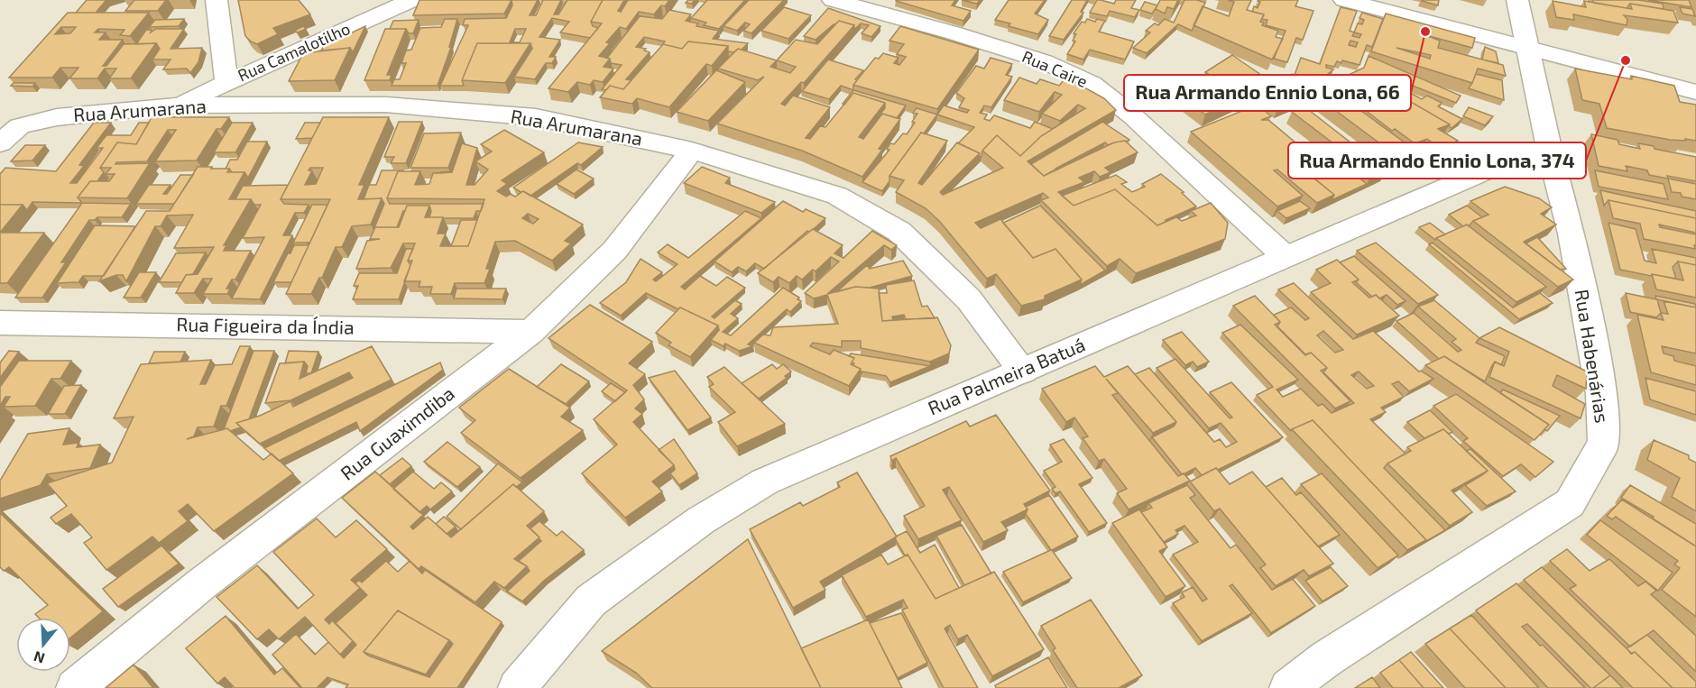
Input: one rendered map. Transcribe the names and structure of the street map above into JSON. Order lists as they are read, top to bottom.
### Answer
{
  "streets": {
    "street": [
      "Rua Camalotilho",
      "Rua Caire",
      "Rua Arumarana",
      "Rua Figueira da Índia",
      "Rua Habenárias",
      "Rua Palmeira Batuá",
      "Rua Guaximdiba"
    ]
  },
  "crossings": [
    ["Rua Camalotilho", "Rua Arumarana"],
    ["Rua Caire", "Rua Palmeira Batuá"],
    ["Rua Arumarana", "Rua Palmeira Batuá"],
    ["Rua Arumarana", "Rua Guaximdiba"],
    ["Rua Figueira da Índia", "Rua Guaximdiba"],
    ["Rua Habenárias", "Rua Palmeira Batuá"]
  ],
  "places": ["Rua Armando Ennio Lona, 66", "Rua Armando Ennio Lona, 374"],
  "north": "bottom"
}
